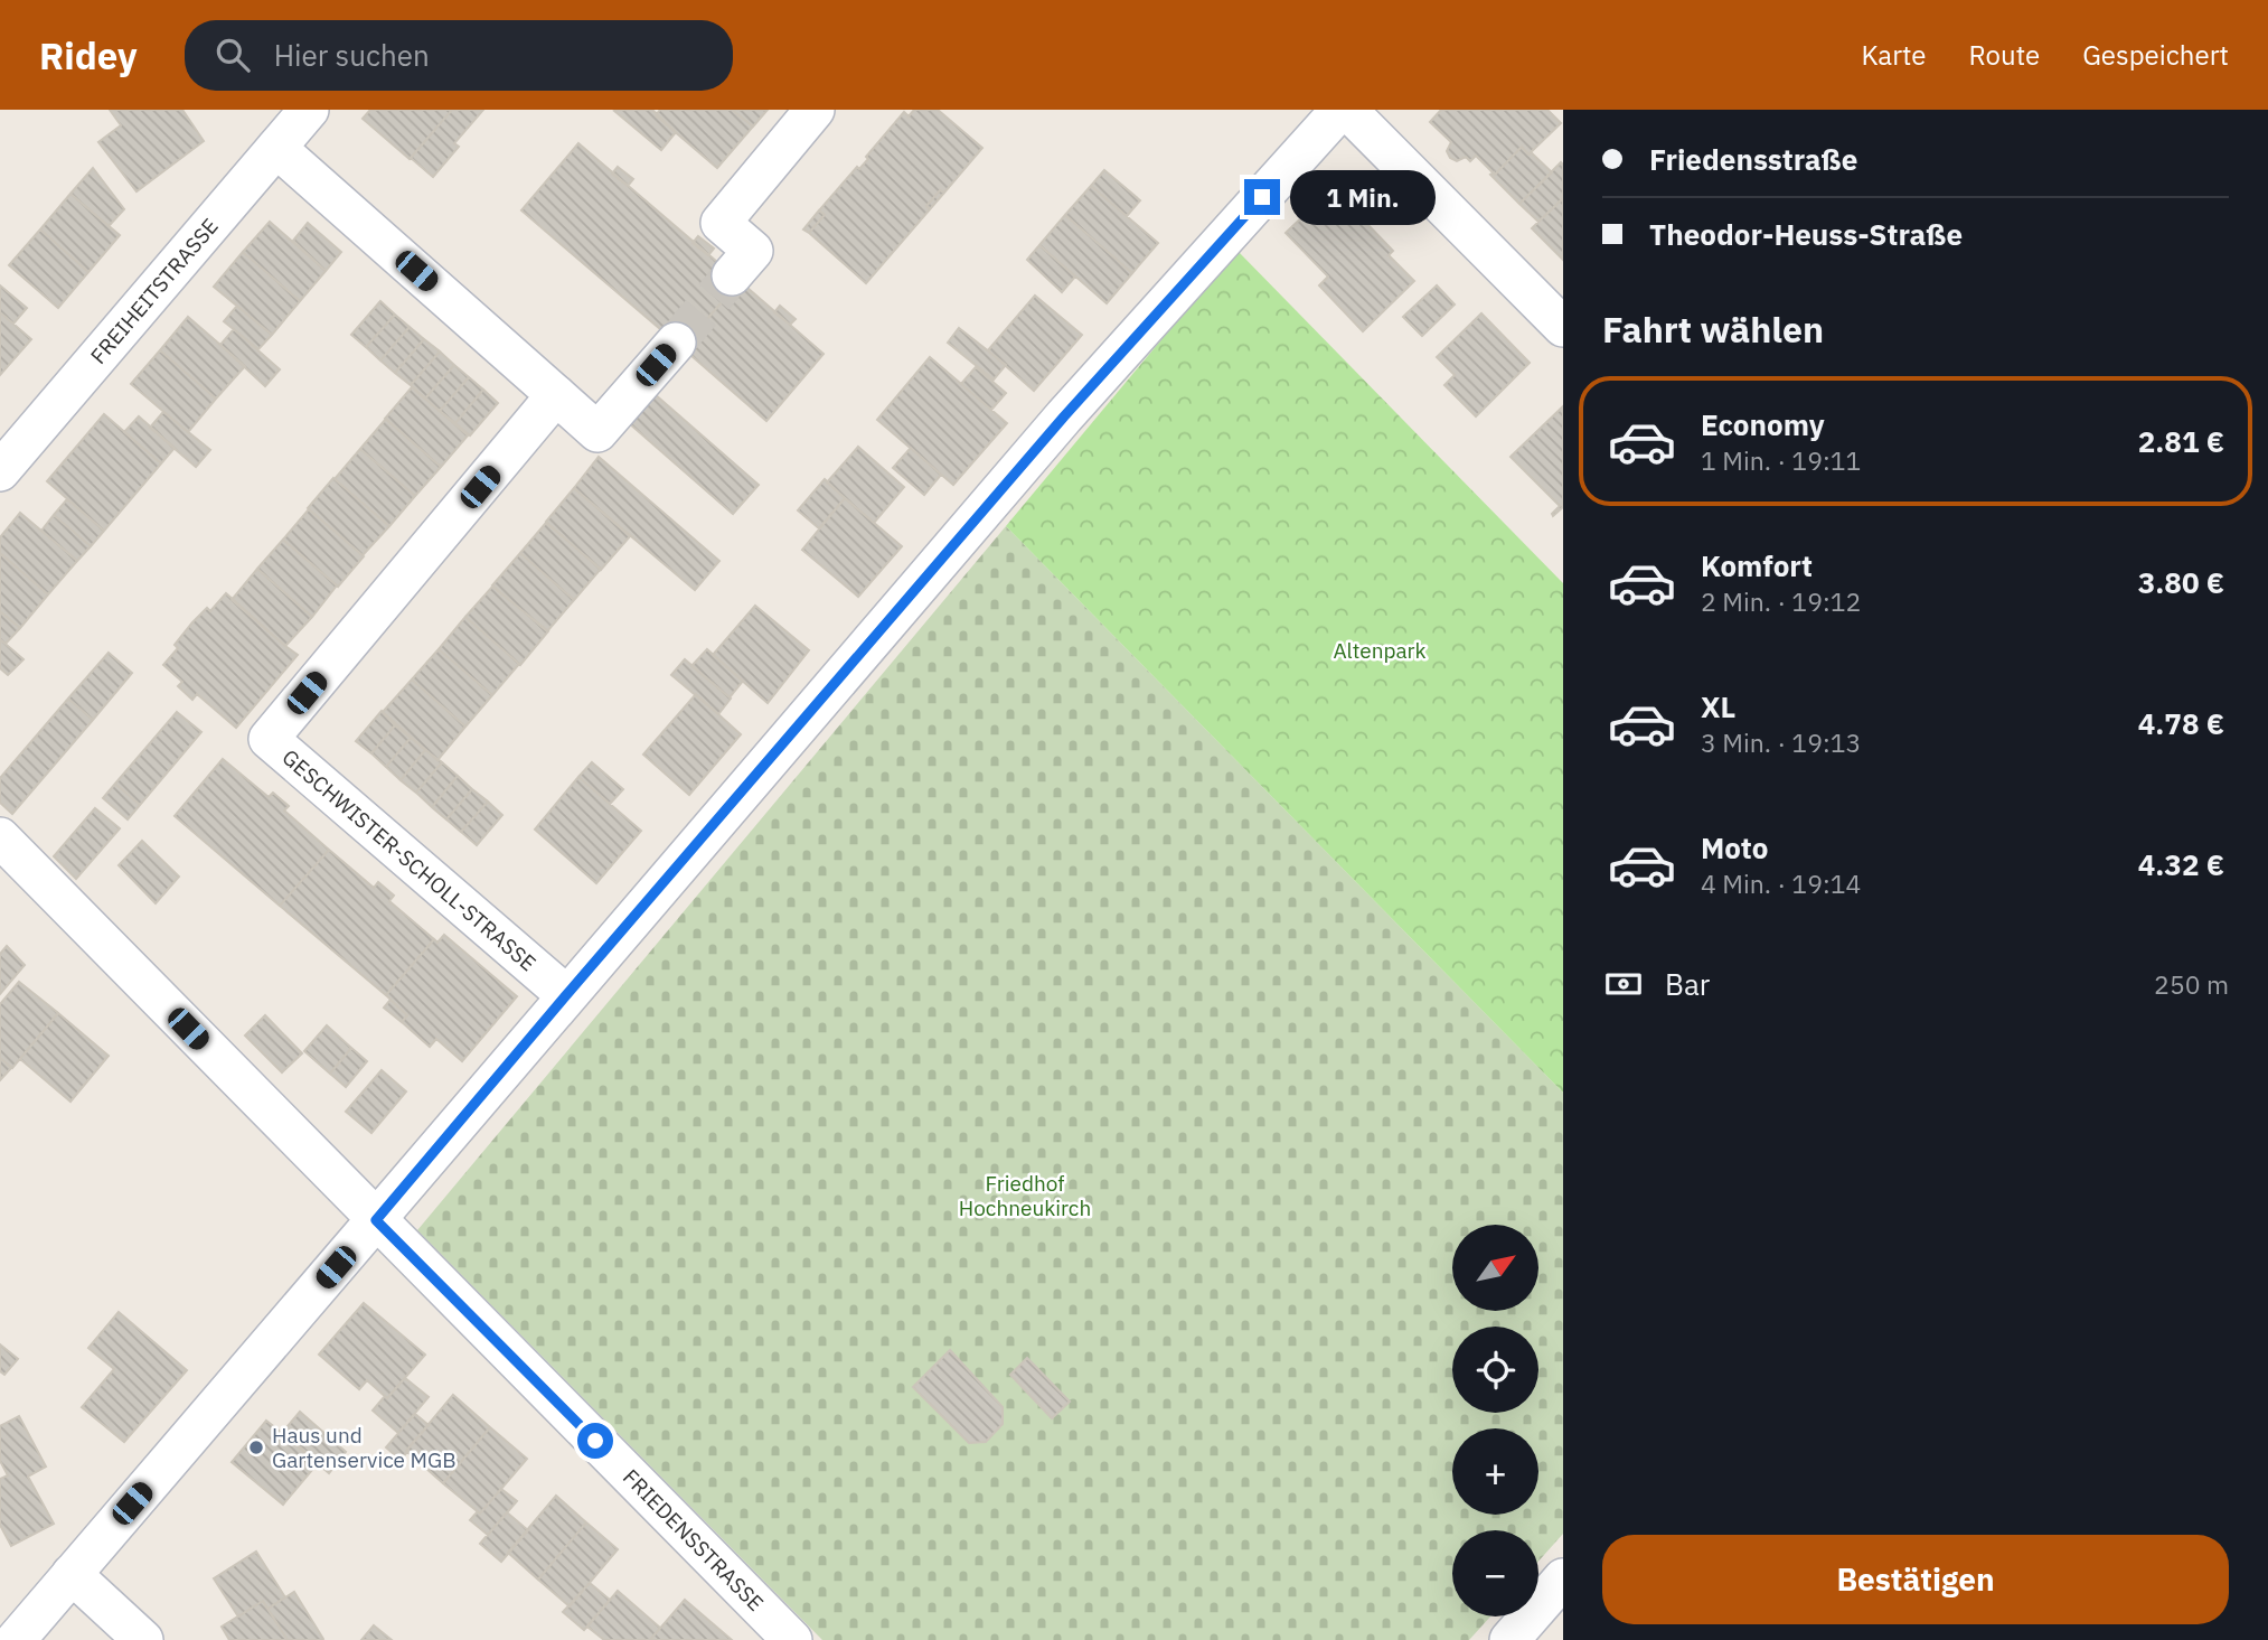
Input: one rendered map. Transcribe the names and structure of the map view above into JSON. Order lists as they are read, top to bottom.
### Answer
{
  "streets": {
    "street": ["FREIHEITSTRASSE", "GESCHWISTER-SCHOLL-STRASSE", "FRIEDENSSTRASSE"]
  },
  "parks": ["Altenpark", "Friedhof Hochneukirch"],
  "places": ["Haus und Gartenservice MGB"],
  "north": "top right",
  "page": {
    "header": "Ridey",
    "search": "Hier suchen",
    "nav": ["Karte", "Route", "Gespeichert"],
    "banner": ["Friedensstraße", "Theodor-Heuss-Straße"],
    "bubble": "1 Min.",
    "heading": "Fahrt wählen",
    "list": [
      {
        "name": "Economy",
        "note": "1 Min. · 19:11",
        "value": "2.81 €"
      },
      {
        "name": "Komfort",
        "note": "2 Min. · 19:12",
        "value": "3.80 €"
      },
      {
        "name": "XL",
        "note": "3 Min. · 19:13",
        "value": "4.78 €"
      },
      {
        "name": "Moto",
        "note": "4 Min. · 19:14",
        "value": "4.32 €"
      }
    ],
    "pay": ["Bar", "250 m"],
    "map_buttons": ["+", "−"],
    "buttons": "Bestätigen"
  }
}
